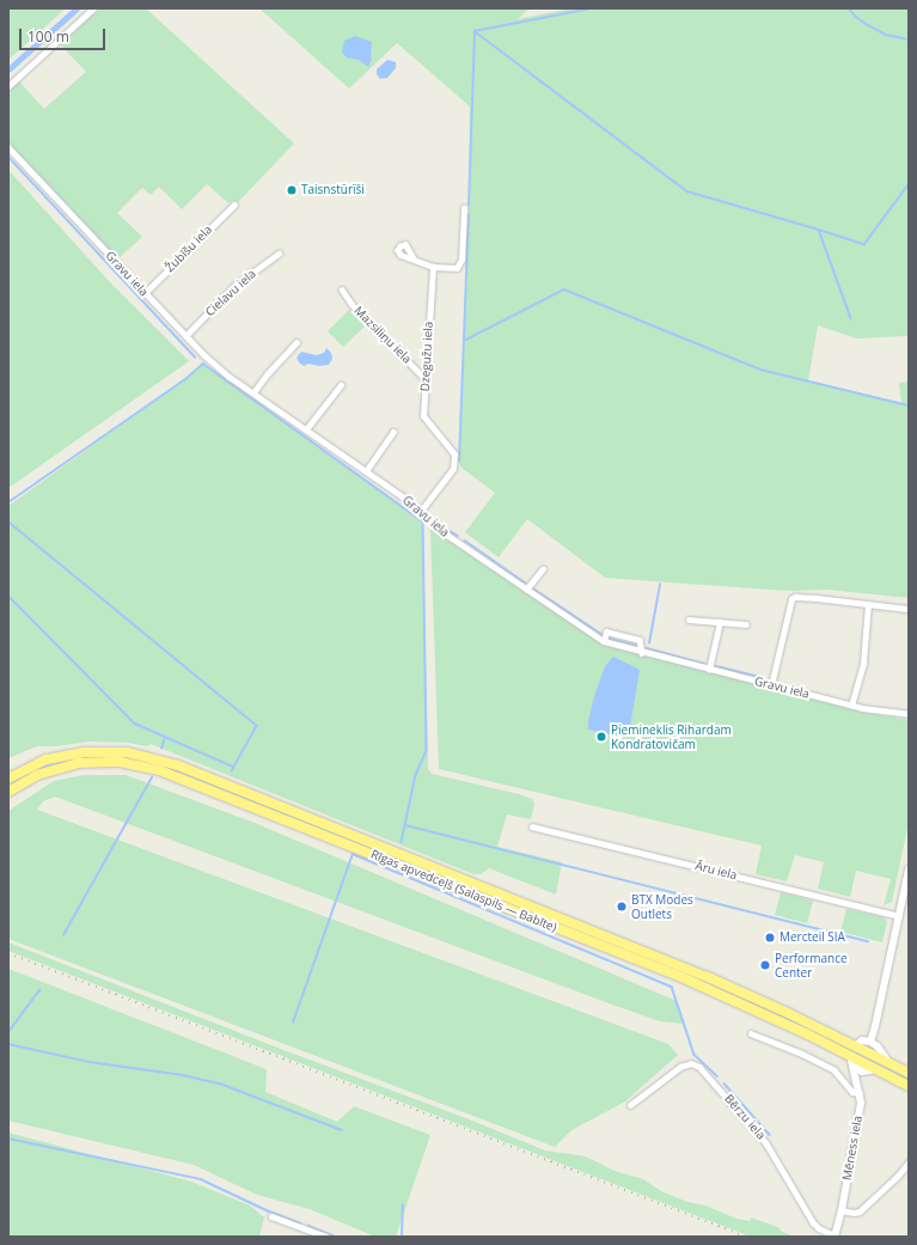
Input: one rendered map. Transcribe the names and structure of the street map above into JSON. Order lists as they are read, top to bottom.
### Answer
{
  "streets": {
    "highway": ["Rīgas apvedceļš (Salaspils — Babīte)"],
    "main road": ["Mēness iela"],
    "street": [
      "Žubīšu iela",
      "Gravu iela",
      "Cielavu iela",
      "Mazsiliņu iela",
      "Dzegužu iela",
      "Āru iela",
      "Bērzu iela"
    ]
  },
  "crossings": [
    ["Žubīšu iela", "Gravu iela"],
    ["Gravu iela", "Cielavu iela"],
    ["Gravu iela", "Dzegužu iela"],
    ["Mazsiliņu iela", "Dzegužu iela"],
    ["Rīgas apvedceļš (Salaspils — Babīte)", "Mēness iela"],
    ["Bērzu iela", "Mēness iela"]
  ],
  "places": [
    "Taisnstūrīši",
    "Piemineklis Rihardam Kondratovičam",
    "BTX Modes Outlets",
    "Mercteil SIA",
    "Performance Center"
  ],
  "scale_bar": "100 m"
}
